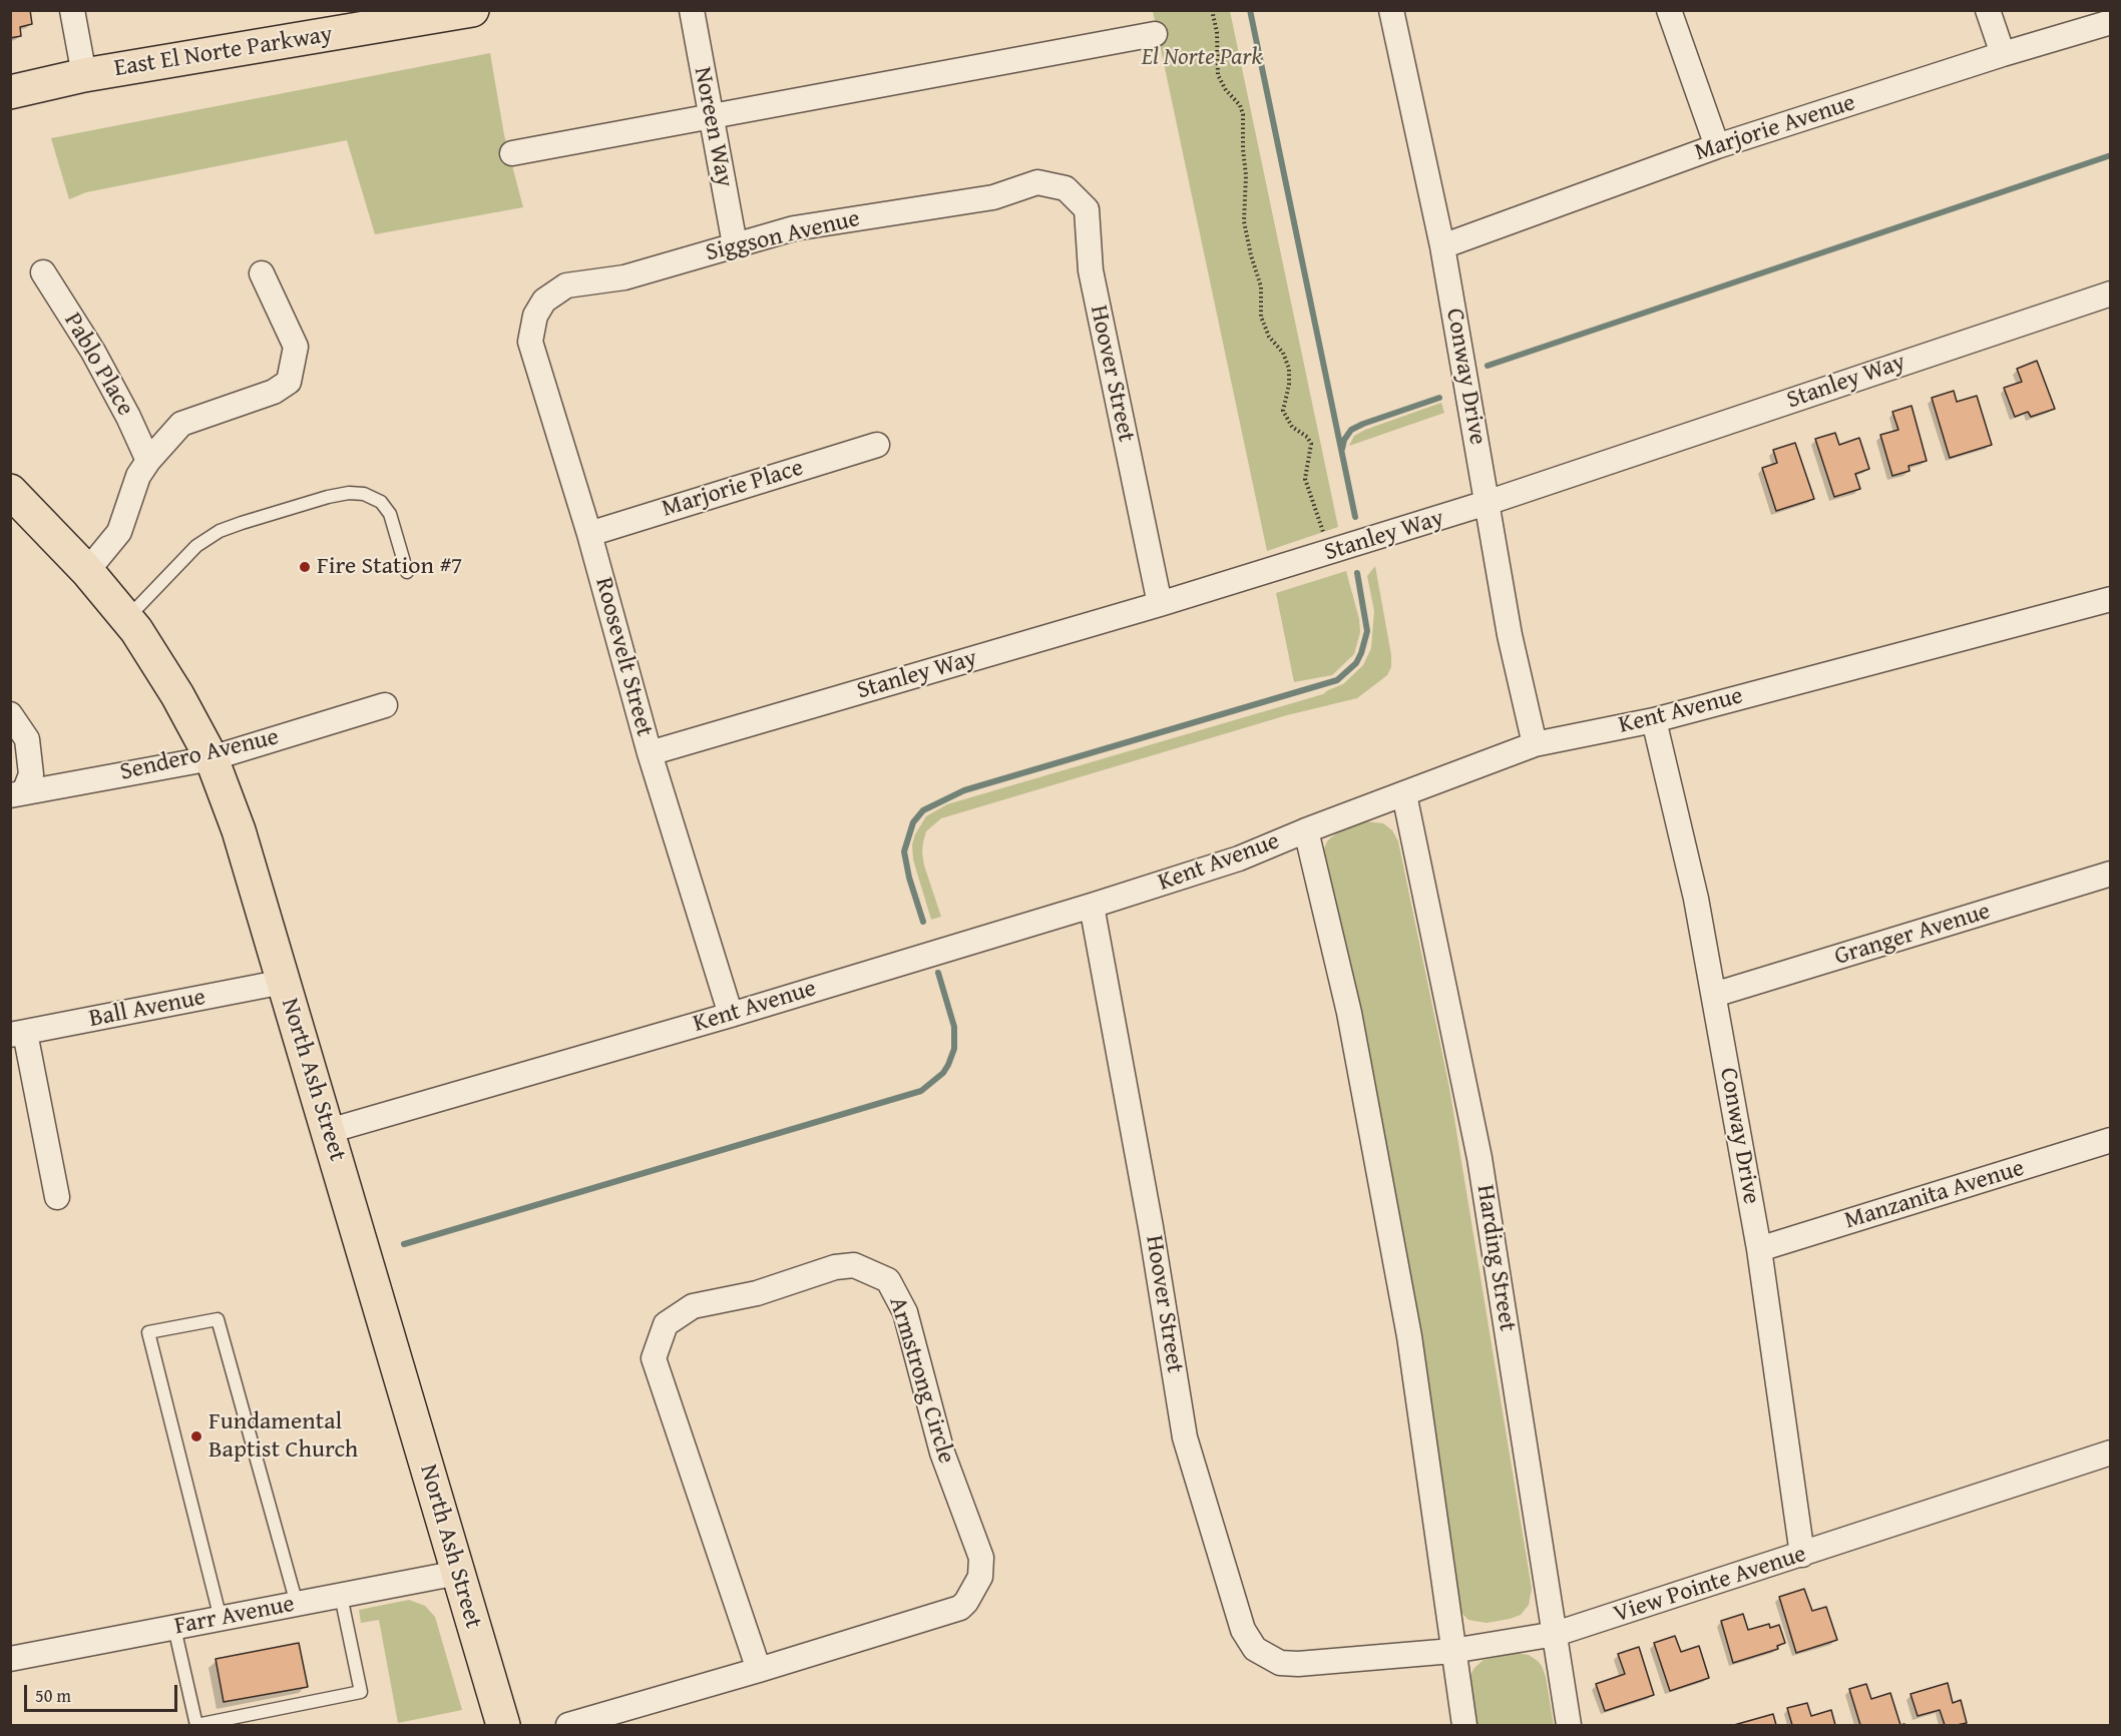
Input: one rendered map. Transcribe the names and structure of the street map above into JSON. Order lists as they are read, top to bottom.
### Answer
{
  "streets": {
    "main road": ["East El Norte Parkway", "North Ash Street"],
    "street": [
      "Noreen Way",
      "Marjorie Avenue",
      "Siggson Avenue",
      "Pablo Place",
      "Hoover Street",
      "Conway Drive",
      "Stanley Way",
      "Marjorie Place",
      "Roosevelt Street",
      "Kent Avenue",
      "Sendero Avenue",
      "Granger Avenue",
      "Ball Avenue",
      "Manzanita Avenue",
      "Harding Street",
      "Armstrong Circle",
      "View Pointe Avenue",
      "Farr Avenue"
    ]
  },
  "crossings": [
    ["Noreen Way", "Siggson Avenue"],
    ["Marjorie Avenue", "Conway Drive"],
    ["Siggson Avenue", "Hoover Street"],
    ["Siggson Avenue", "Roosevelt Street"],
    ["Hoover Street", "Stanley Way"],
    ["Hoover Street", "Kent Avenue"],
    ["Hoover Street", "View Pointe Avenue"],
    ["Conway Drive", "Stanley Way"],
    ["Conway Drive", "Kent Avenue"],
    ["Conway Drive", "Granger Avenue"],
    ["Conway Drive", "Manzanita Avenue"],
    ["Conway Drive", "View Pointe Avenue"],
    ["Stanley Way", "Roosevelt Street"],
    ["Marjorie Place", "Roosevelt Street"],
    ["Roosevelt Street", "Kent Avenue"],
    ["Kent Avenue", "North Ash Street"],
    ["Kent Avenue", "Harding Street"],
    ["Sendero Avenue", "North Ash Street"],
    ["Ball Avenue", "North Ash Street"],
    ["North Ash Street", "Farr Avenue"],
    ["Harding Street", "View Pointe Avenue"]
  ],
  "parks": ["El Norte Park"],
  "places": ["Fire Station #7", "Fundamental Baptist Church"],
  "scale_bar": "50 m"
}
